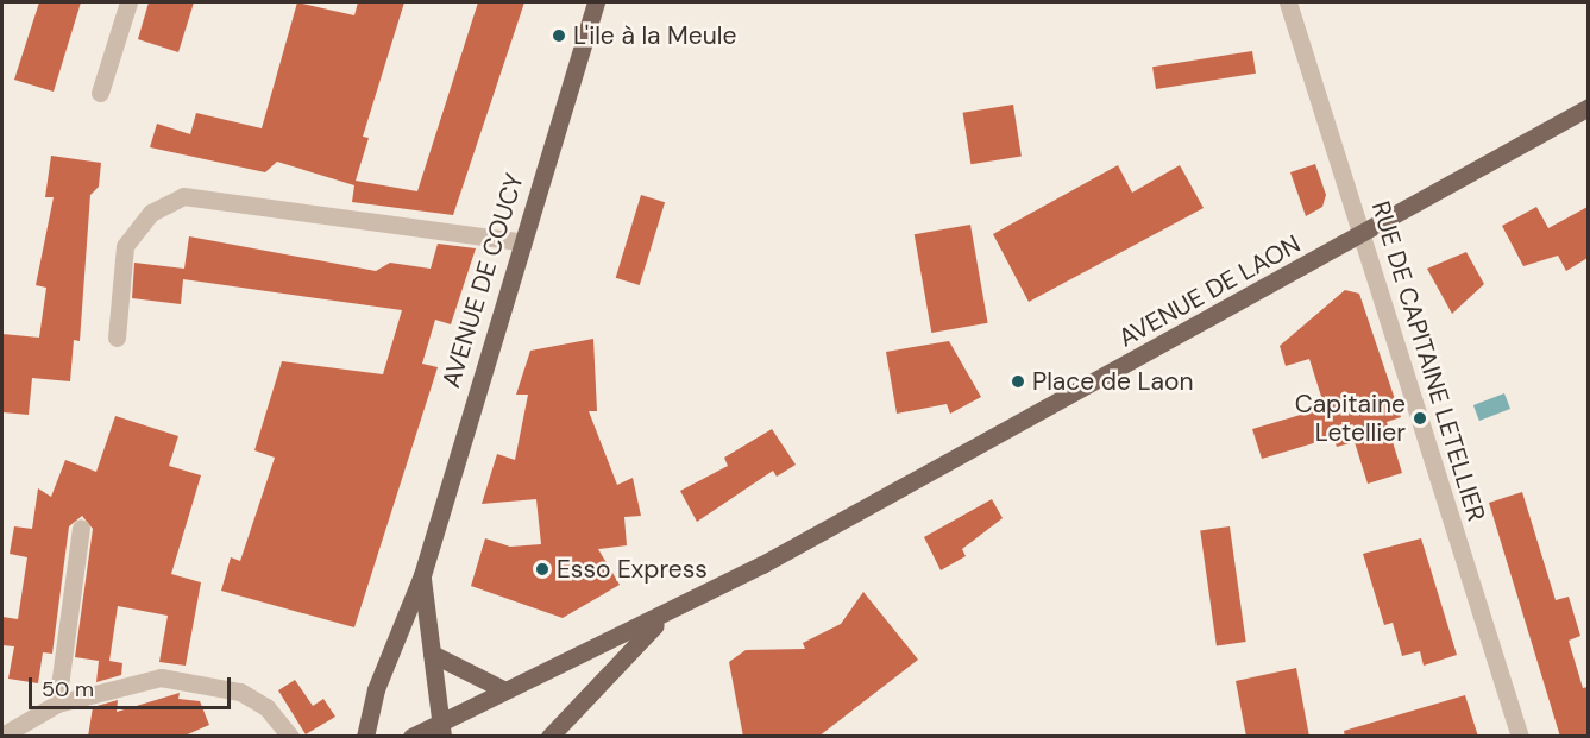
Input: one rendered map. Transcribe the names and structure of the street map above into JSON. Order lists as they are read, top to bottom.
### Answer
{
  "streets": {
    "main road": ["AVENUE DE COUCY", "AVENUE DE LAON"],
    "street": ["RUE DE CAPITAINE LETELLIER"]
  },
  "crossings": [
    ["AVENUE DE LAON", "RUE DE CAPITAINE LETELLIER"]
  ],
  "places": [
    "L'ile à la Meule",
    "Place de Laon",
    "Capitaine Letellier",
    "Esso Express"
  ],
  "scale_bar": "50 m"
}
